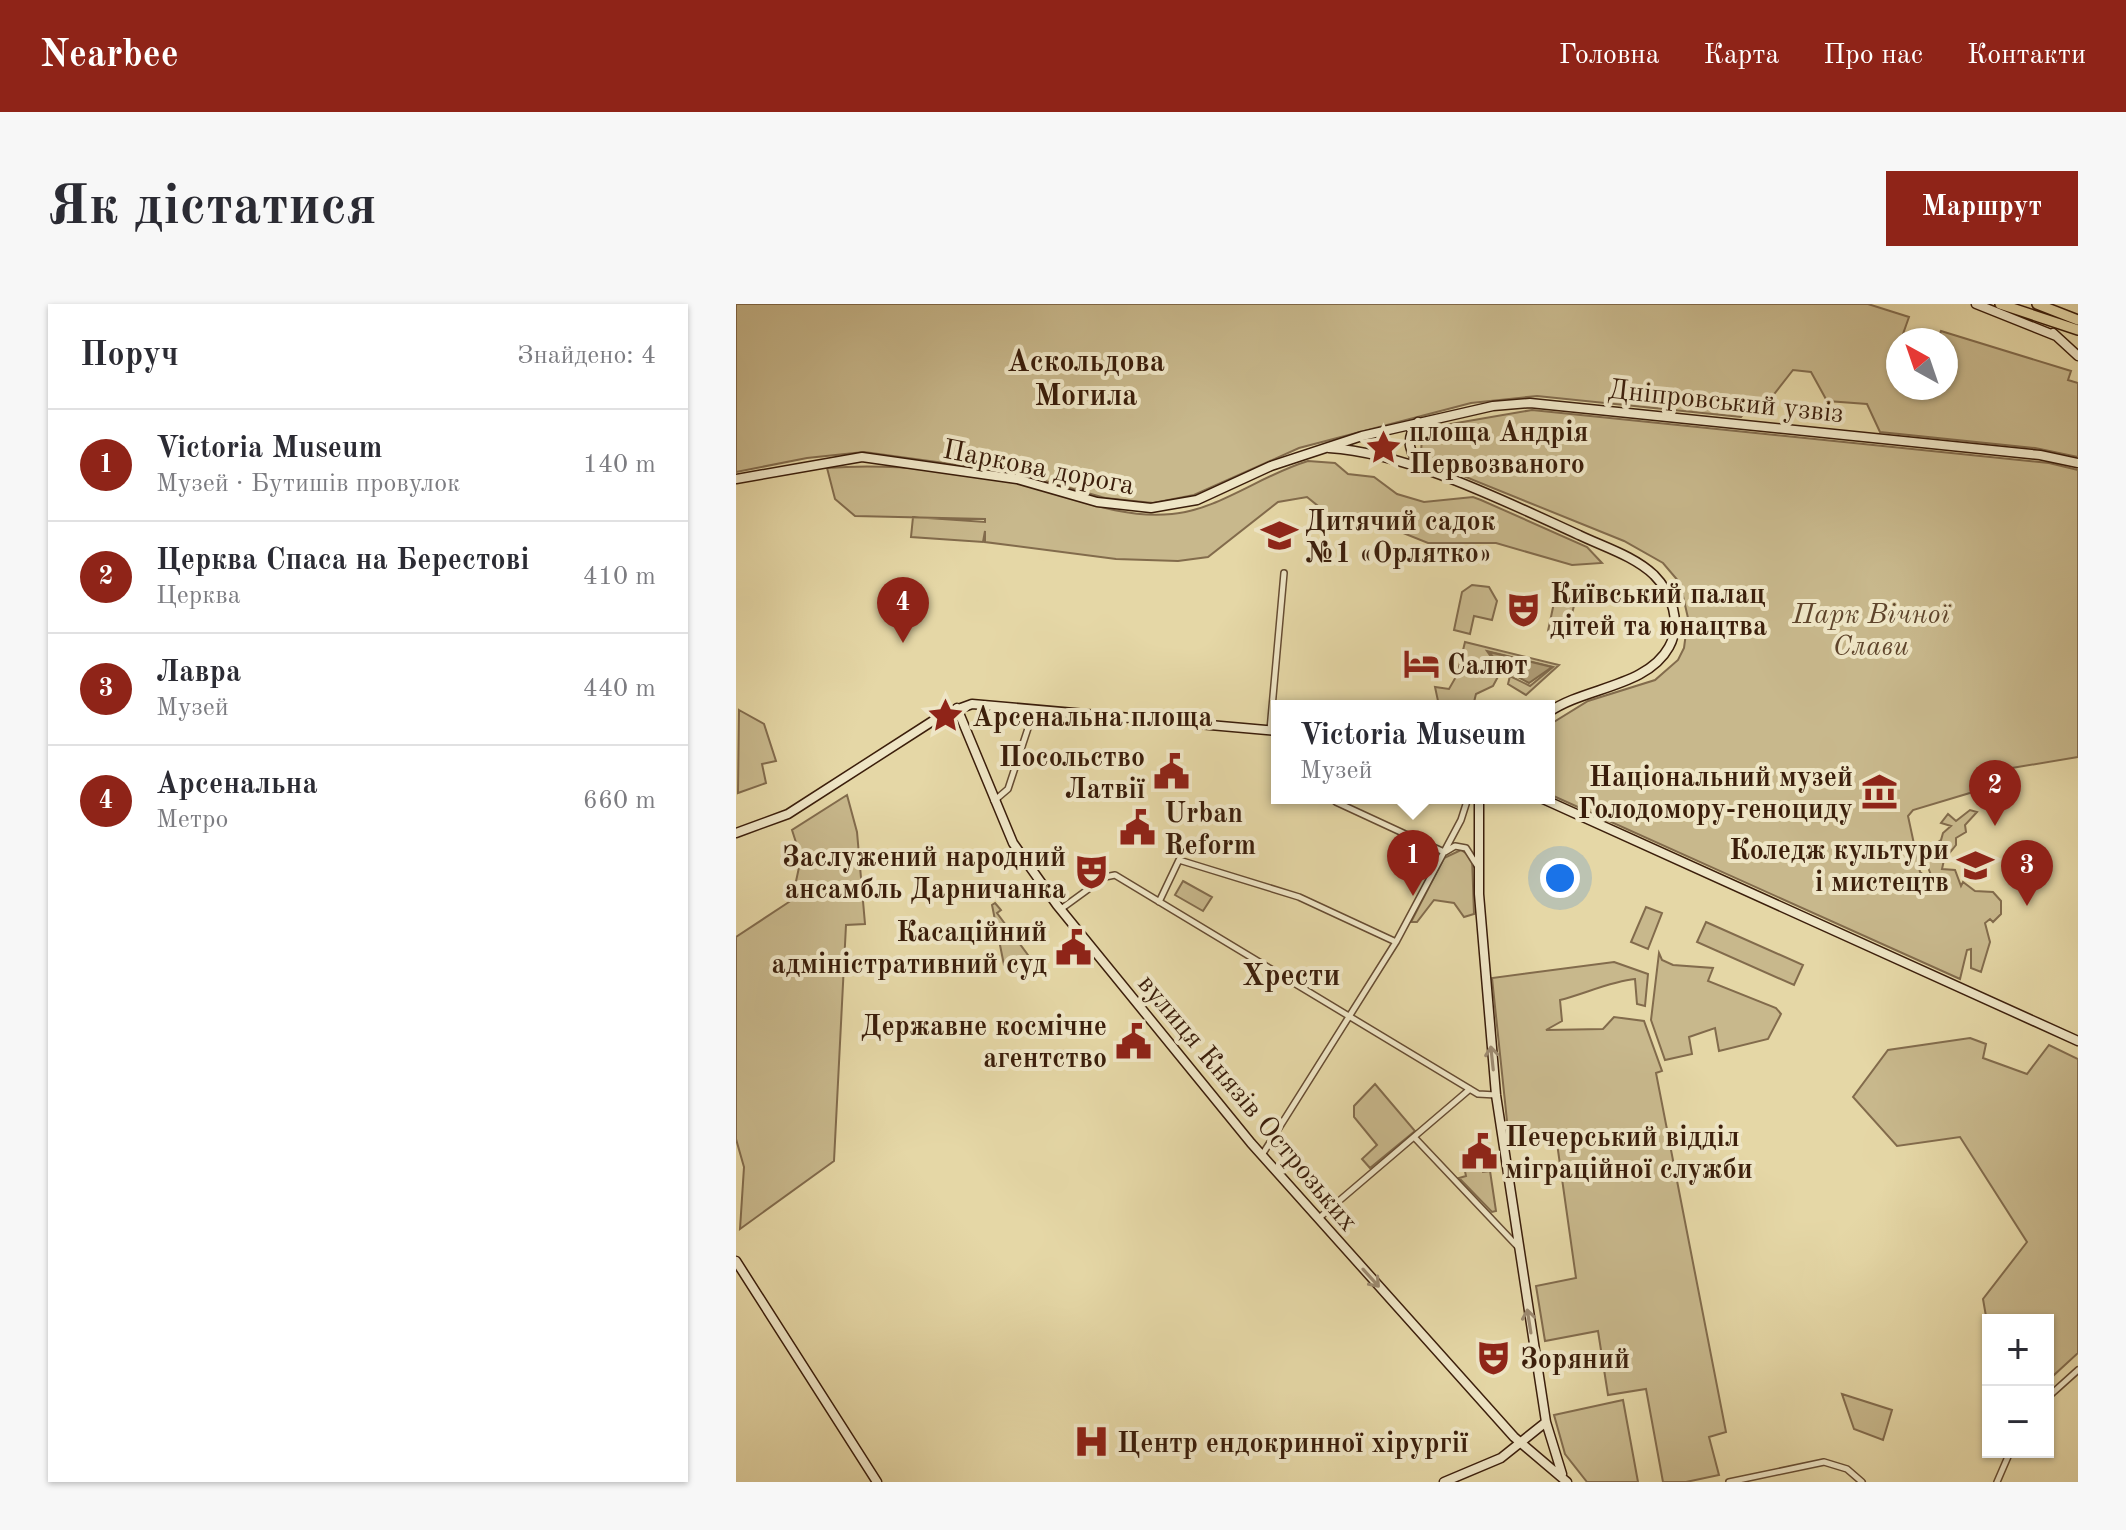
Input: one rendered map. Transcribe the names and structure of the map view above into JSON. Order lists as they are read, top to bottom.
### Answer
{
  "streets": {
    "main road": ["Дніпровський узвіз", "Паркова дорога", "вулиця Князів Острозьких"]
  },
  "districts": ["Аскольдова Могила", "Хрести"],
  "parks": ["Парк Вічної Слави"],
  "places": {
    "place": ["площа Андрія Первозваного", "Арсенальна площа"],
    "school or university": ["Дитячий садок №1 «Орлятко»", "Коледж культури і мистецтв"],
    "theatre": ["Київський палац дітей та юнацтва", "Заслужений народний ансамбль Дарничанка", "Зоряний"],
    "hotel": ["Салют"],
    "public building": [
      "Посольство Латвії",
      "Urban Reform",
      "Касаційний адміністративний суд",
      "Державне космічне агентство",
      "Печерський відділ міграційної служби"
    ],
    "museum": ["Національний музей Голодомору-геноциду"],
    "hospital": ["Центр ендокринної хірургії"]
  },
  "north": "top left",
  "page": {
    "header": "Nearbee",
    "nav": [
      "Головна",
      "Карта",
      "Про нас",
      "Контакти"
    ],
    "buttons": "Маршрут",
    "title": "Як дістатися",
    "heading": ["Поруч", "Знайдено: 4"],
    "list": [
      {
        "mark": "1",
        "name": "Victoria Museum",
        "note": "Музей · Бутишів провулок",
        "value": "140 m"
      },
      {
        "mark": "2",
        "name": "Церква Спаса на Берестові",
        "note": "Церква",
        "value": "410 m"
      },
      {
        "mark": "3",
        "name": "Лавра",
        "note": "Музей",
        "value": "440 m"
      },
      {
        "mark": "4",
        "name": "Арсенальна",
        "note": "Метро",
        "value": "660 m"
      }
    ],
    "pins": [
      "4",
      "2",
      "1",
      "3"
    ],
    "popup": ["Victoria Museum", "Музей"],
    "map_buttons": ["+", "−"]
  }
}
